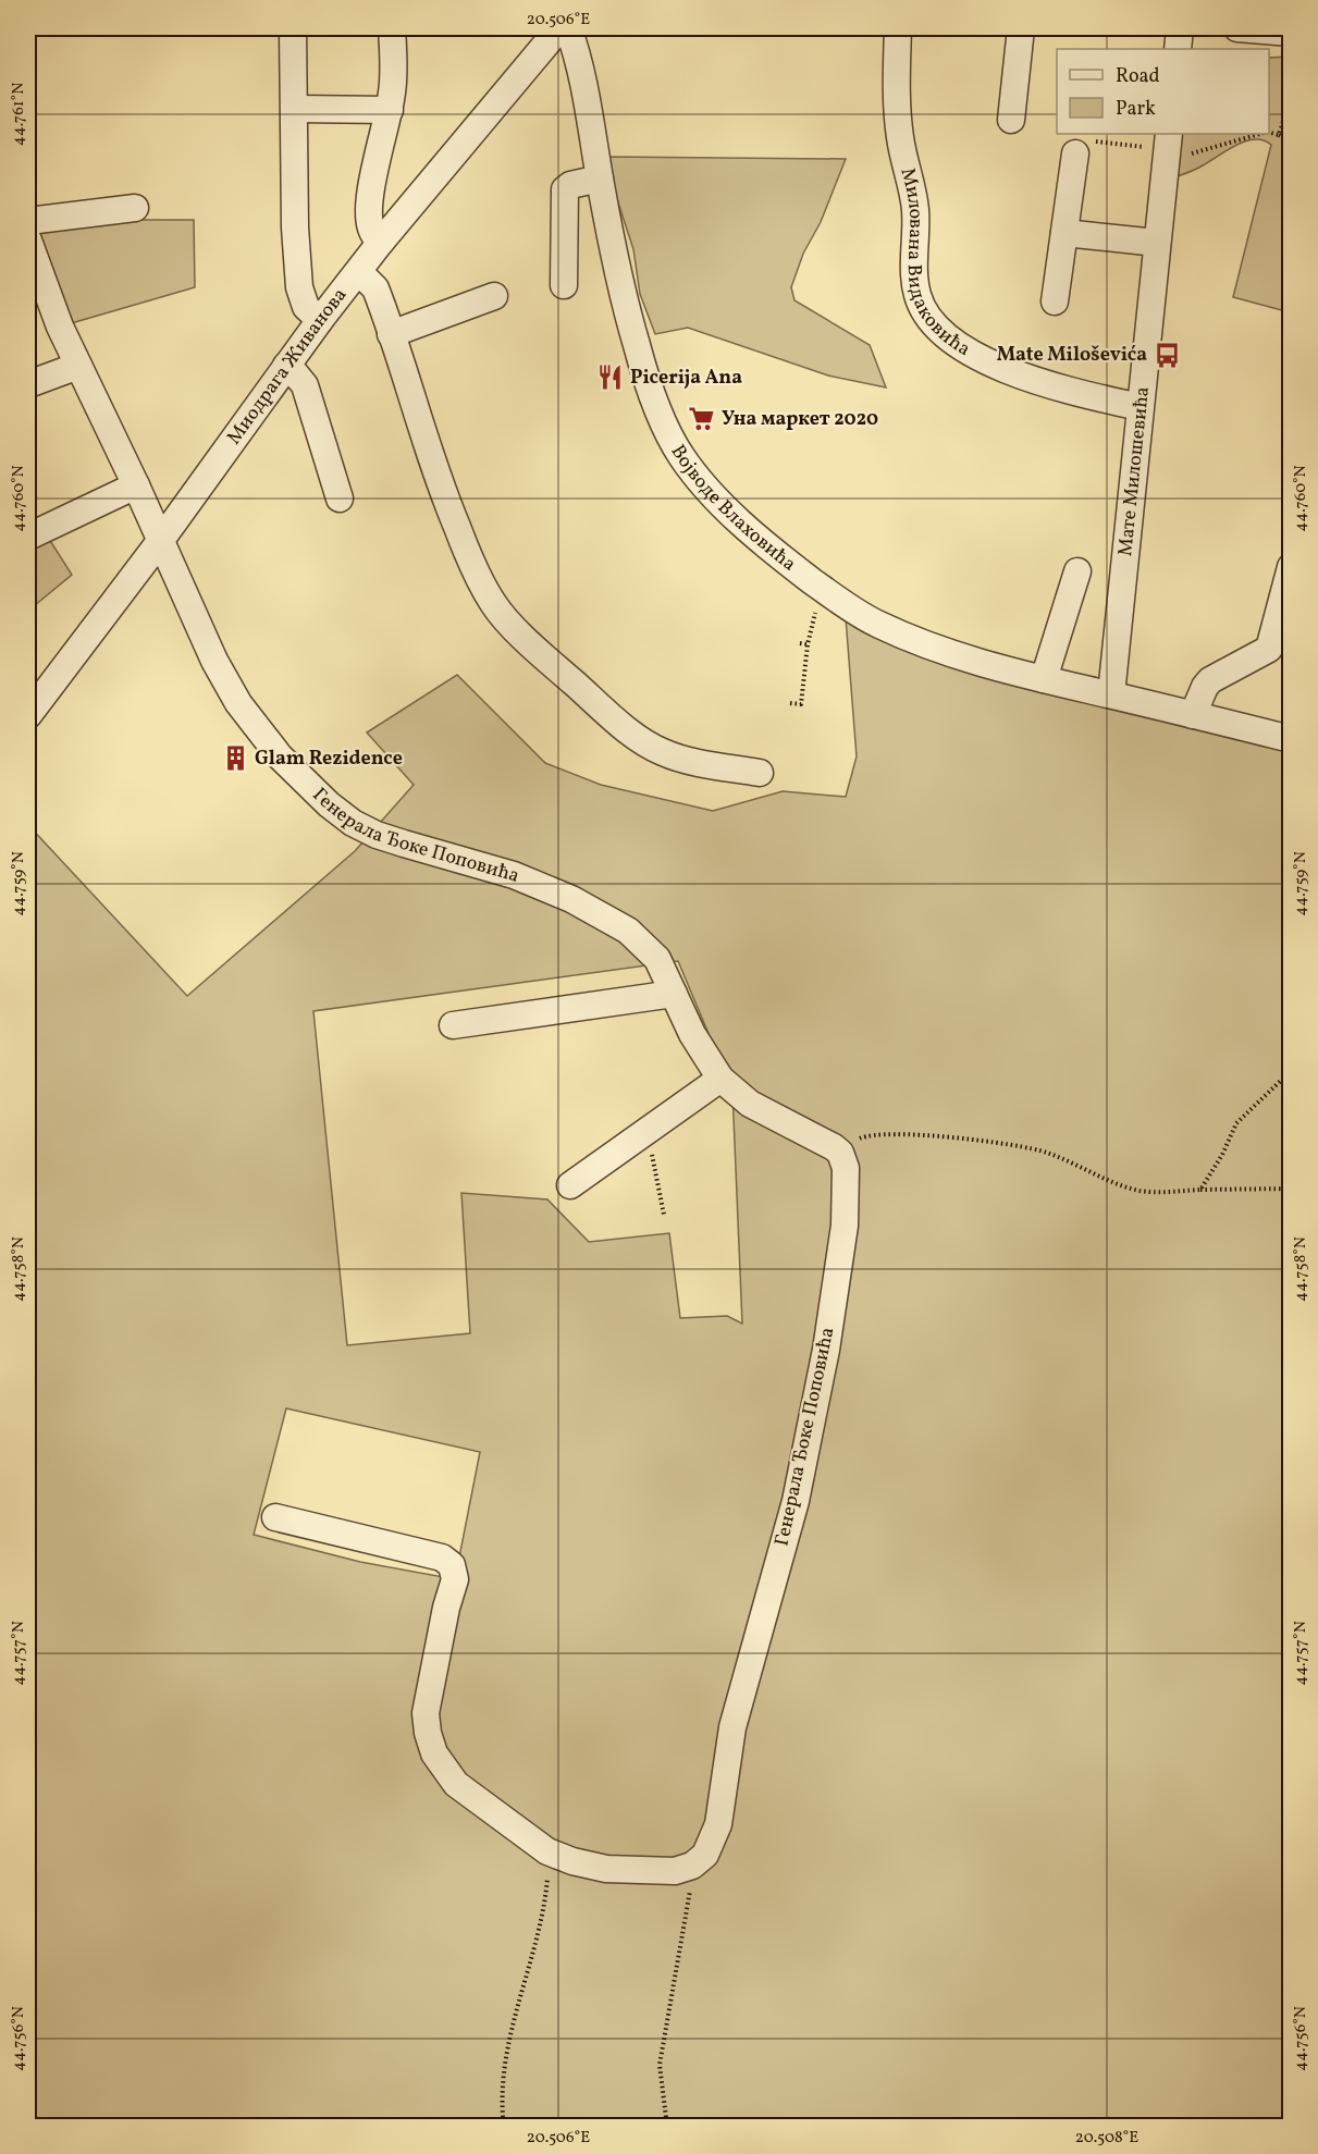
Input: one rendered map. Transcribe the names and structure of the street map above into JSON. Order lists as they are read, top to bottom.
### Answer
{
  "streets": {
    "street": [
      "Милована Видаковића",
      "Миодрага Живанова",
      "Мате Милошевића",
      "Војводе Влаховића",
      "Генерала Ђоке Поповића"
    ]
  },
  "crossings": [
    ["Милована Видаковића", "Мате Милошевића"],
    ["Миодрага Живанова", "Генерала Ђоке Поповића"],
    ["Мате Милошевића", "Војводе Влаховића"]
  ],
  "places": {
    "bus stop": ["Mate Miloševića"],
    "restaurant": ["Picerija Ana"],
    "supermarket": ["Уна маркет 2020"],
    "building": ["Glam Rezidence"]
  },
  "legend": ["Road", "Park"],
  "coordinates": [
    "20.506°E",
    "44.761°N",
    "44.760°N",
    "44.759°N",
    "44.758°N",
    "44.757°N",
    "44.756°N",
    "20.508°E"
  ]
}
